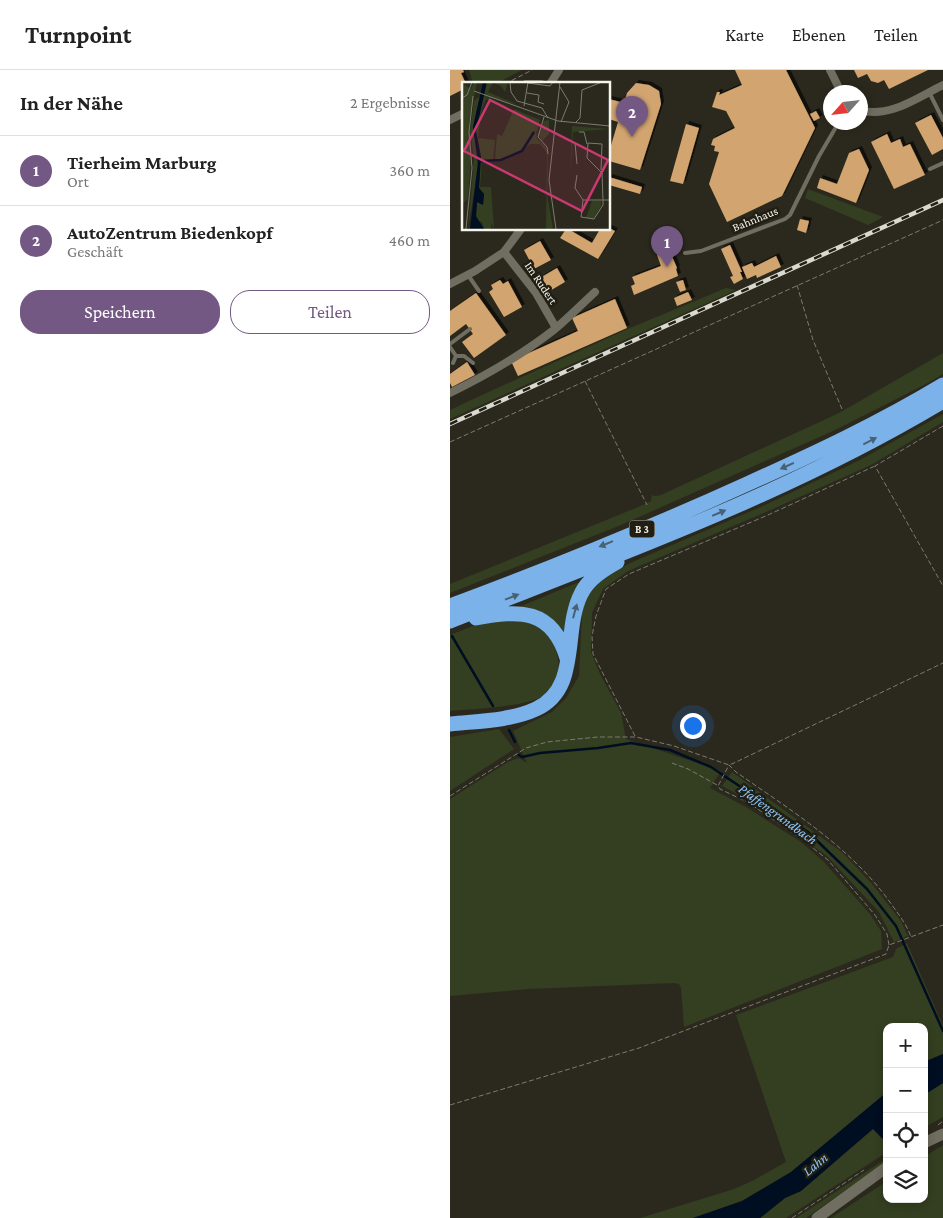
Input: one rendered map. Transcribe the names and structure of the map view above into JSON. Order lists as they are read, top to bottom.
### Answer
{
  "streets": {
    "highway": ["B 3"],
    "street": ["Im Rudert"],
    "lane": ["Bahnhaus"]
  },
  "water": ["Pfaffengrundbach", "Lahn"],
  "north": "bottom left",
  "page": {
    "header": "Turnpoint",
    "nav": ["Karte", "Ebenen", "Teilen"],
    "heading": ["In der Nähe", "2 Ergebnisse"],
    "pins": ["2", "1"],
    "list": [
      {
        "mark": "1",
        "name": "Tierheim Marburg",
        "note": "Ort",
        "value": "360 m"
      },
      {
        "mark": "2",
        "name": "AutoZentrum Biedenkopf",
        "note": "Geschäft",
        "value": "460 m"
      }
    ],
    "buttons": ["Speichern", "Teilen"],
    "map_buttons": ["+", "−"]
  }
}
